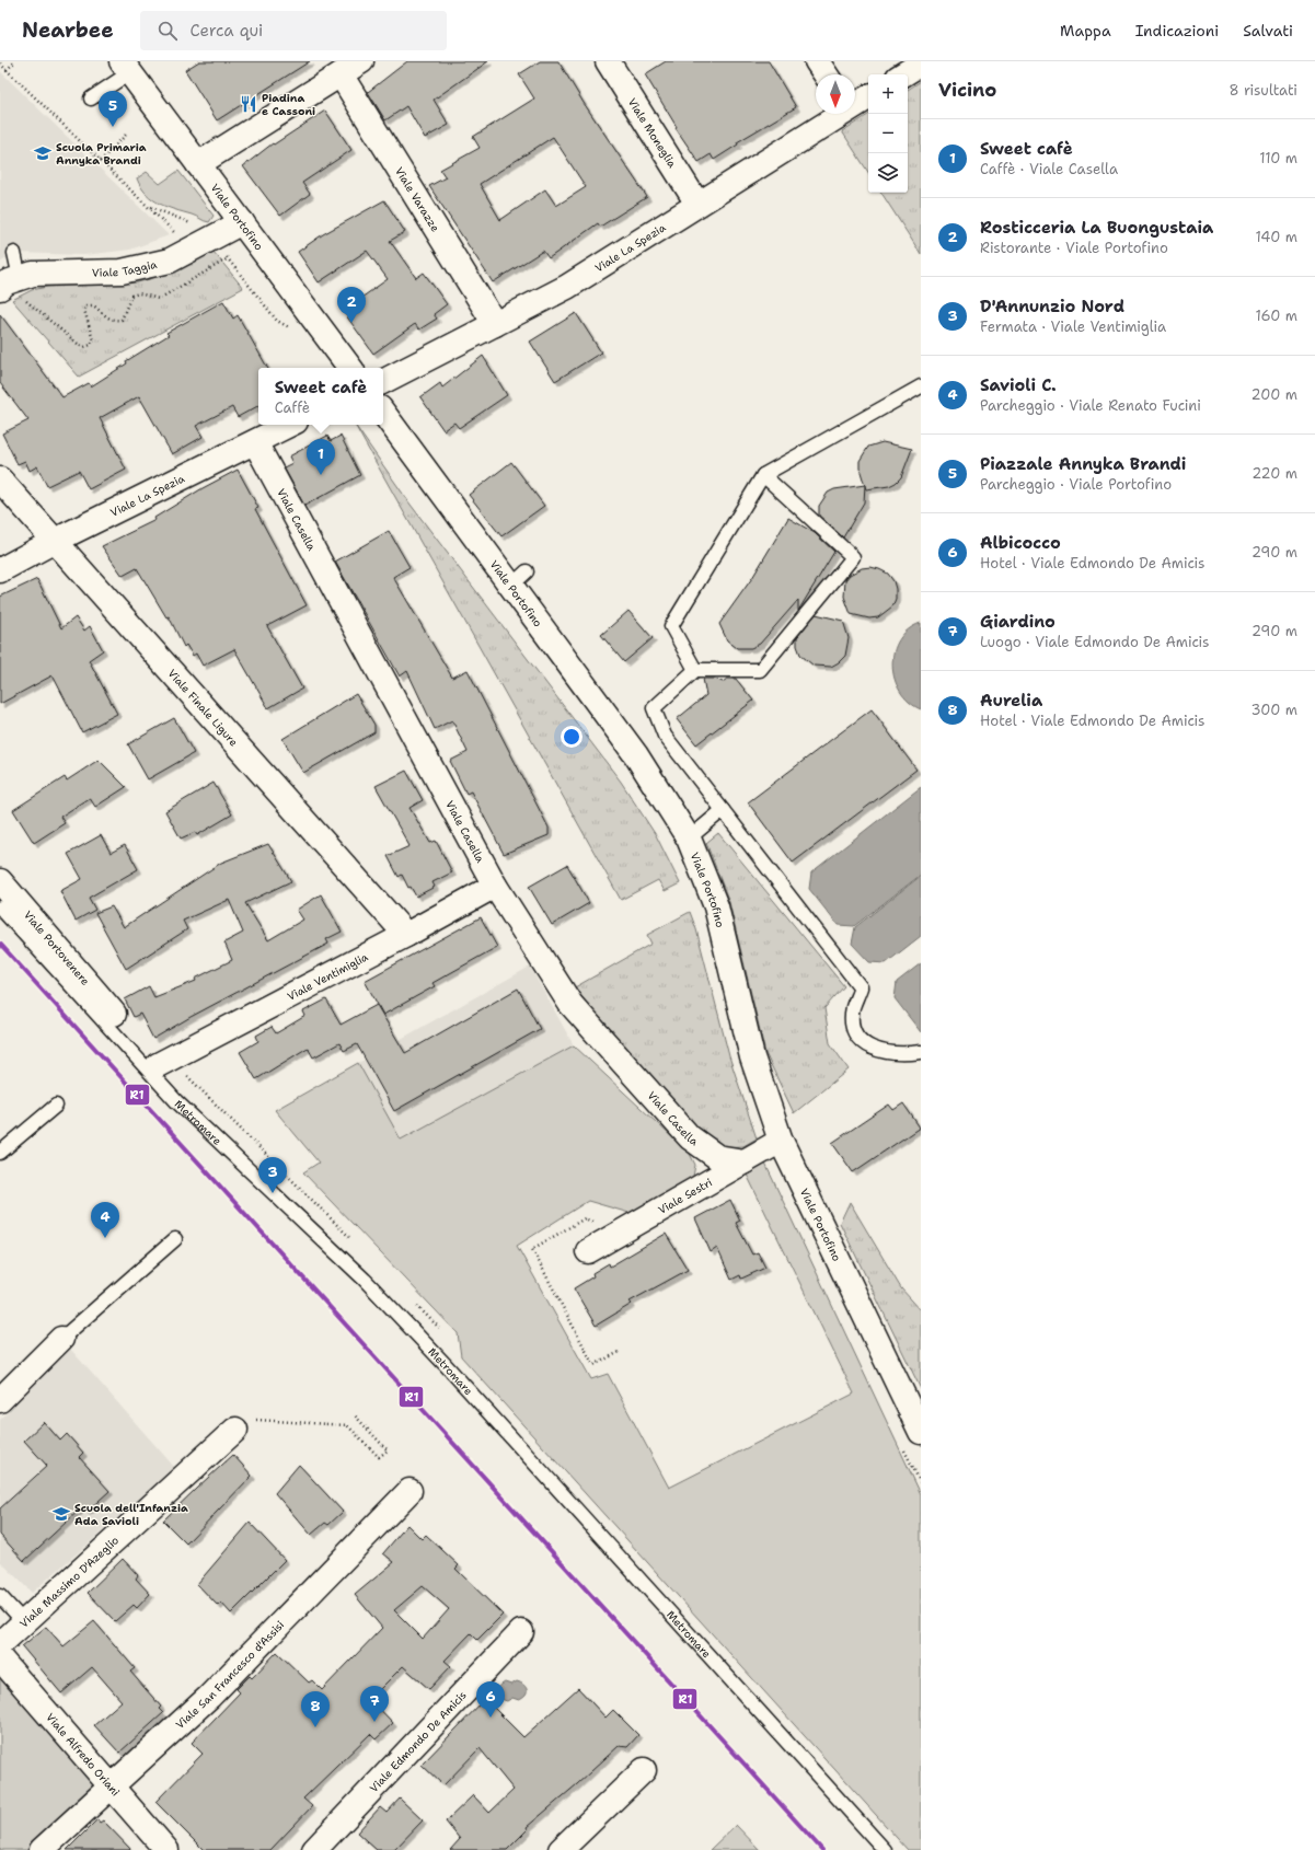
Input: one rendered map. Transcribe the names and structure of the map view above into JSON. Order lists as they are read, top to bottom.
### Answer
{
  "streets": {
    "street": [
      "Viale Moneglia",
      "Viale Varazze",
      "Viale Portofino",
      "Viale La Spezia",
      "Viale Taggia",
      "Viale Casella",
      "Viale Finale Ligure",
      "Viale Portovenere",
      "Viale Ventimiglia",
      "Viale Sestri",
      "Viale Massimo D'Azeglio",
      "Viale San Francesco d'Assisi",
      "Viale Edmondo De Amicis",
      "Viale Alfredo Oriani"
    ],
    "lane": ["Metromare"]
  },
  "crossings": [
    ["Viale Moneglia", "Viale La Spezia"],
    ["Viale Varazze", "Viale La Spezia"],
    ["Viale Portofino", "Viale Taggia"],
    ["Viale Portofino", "Viale Sestri"],
    ["Viale La Spezia", "Viale Casella"],
    ["Viale La Spezia", "Viale Finale Ligure"],
    ["Viale Casella", "Viale Ventimiglia"],
    ["Viale Casella", "Viale Sestri"],
    ["Viale Finale Ligure", "Viale Ventimiglia"],
    ["Viale San Francesco d'Assisi", "Viale Alfredo Oriani"]
  ],
  "places": {
    "restaurant": ["Piadina e Cassoni"],
    "school or university": ["Scuola Primaria Annyka Brandi", "Scuola dell'Infanzia Ada Savioli"]
  },
  "lines": ["transit line R1"],
  "north": "bottom",
  "page": {
    "header": "Nearbee",
    "search": "Cerca qui",
    "nav": ["Mappa", "Indicazioni", "Salvati"],
    "heading": ["Vicino", "8 risultati"],
    "map_buttons": ["+", "−"],
    "pins": [
      "5",
      "2",
      "1",
      "3",
      "4",
      "6",
      "7",
      "8"
    ],
    "list": [
      {
        "mark": "1",
        "name": "Sweet cafè",
        "note": "Caffè · Viale Casella",
        "value": "110 m"
      },
      {
        "mark": "2",
        "name": "Rosticceria La Buongustaia",
        "note": "Ristorante · Viale Portofino",
        "value": "140 m"
      },
      {
        "mark": "3",
        "name": "D'Annunzio Nord",
        "note": "Fermata · Viale Ventimiglia",
        "value": "160 m"
      },
      {
        "mark": "4",
        "name": "Savioli C.",
        "note": "Parcheggio · Viale Renato Fucini",
        "value": "200 m"
      },
      {
        "mark": "5",
        "name": "Piazzale Annyka Brandi",
        "note": "Parcheggio · Viale Portofino",
        "value": "220 m"
      },
      {
        "mark": "6",
        "name": "Albicocco",
        "note": "Hotel · Viale Edmondo De Amicis",
        "value": "290 m"
      },
      {
        "mark": "7",
        "name": "Giardino",
        "note": "Luogo · Viale Edmondo De Amicis",
        "value": "290 m"
      },
      {
        "mark": "8",
        "name": "Aurelia",
        "note": "Hotel · Viale Edmondo De Amicis",
        "value": "300 m"
      }
    ],
    "popup": ["Sweet cafè", "Caffè"]
  }
}
